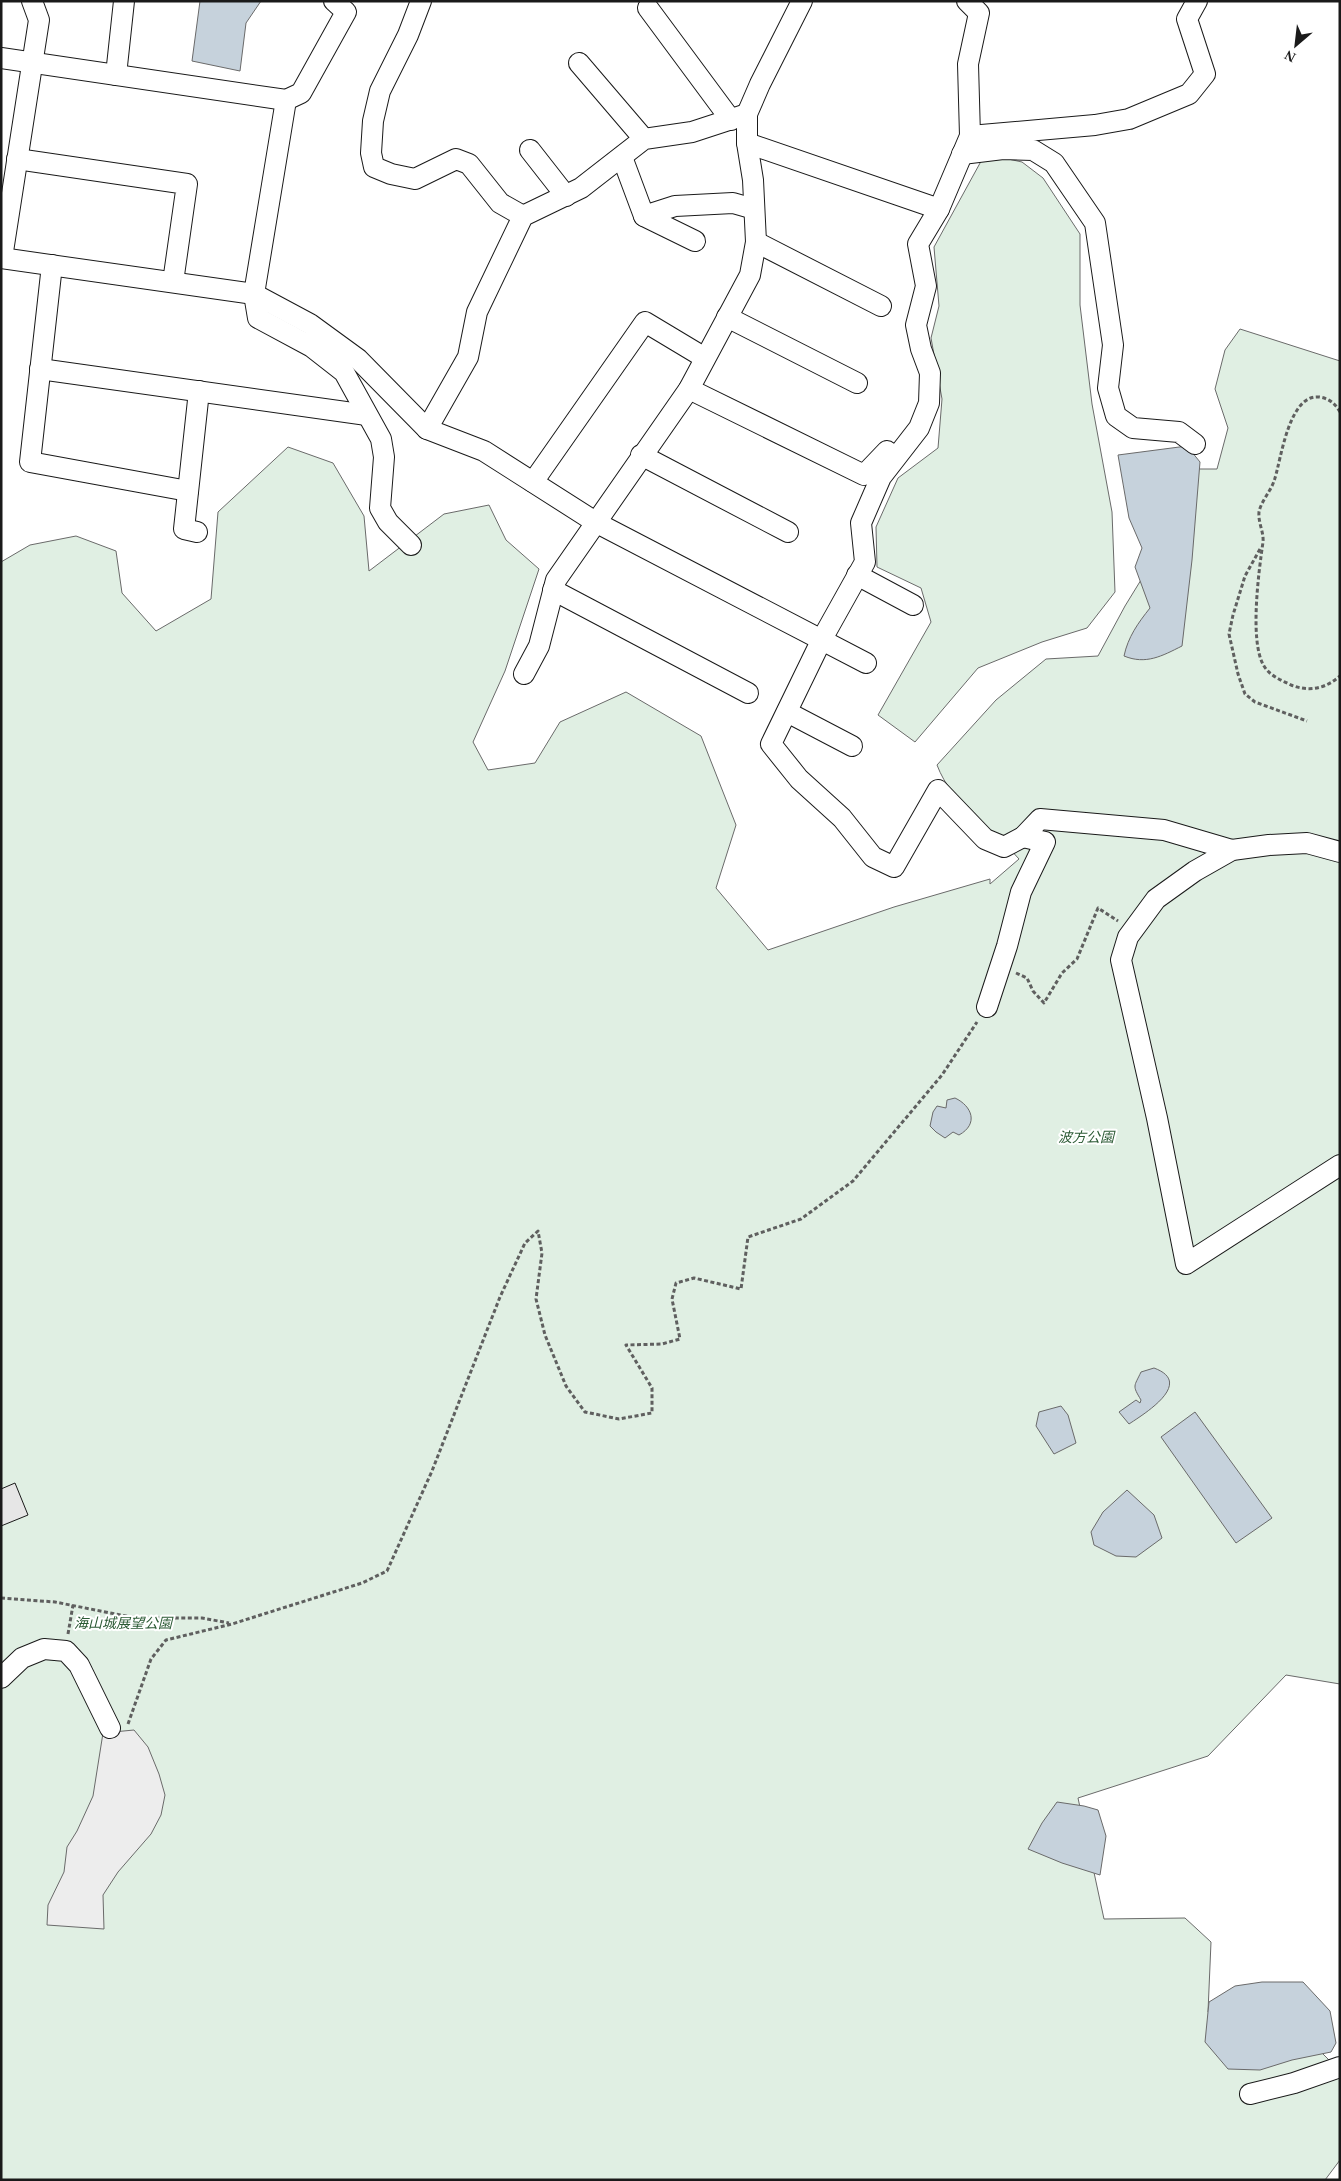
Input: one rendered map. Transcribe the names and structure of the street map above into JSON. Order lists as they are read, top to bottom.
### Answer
{
  "parks": ["波方公園", "海山城展望公園"],
  "north": "bottom left"
}
